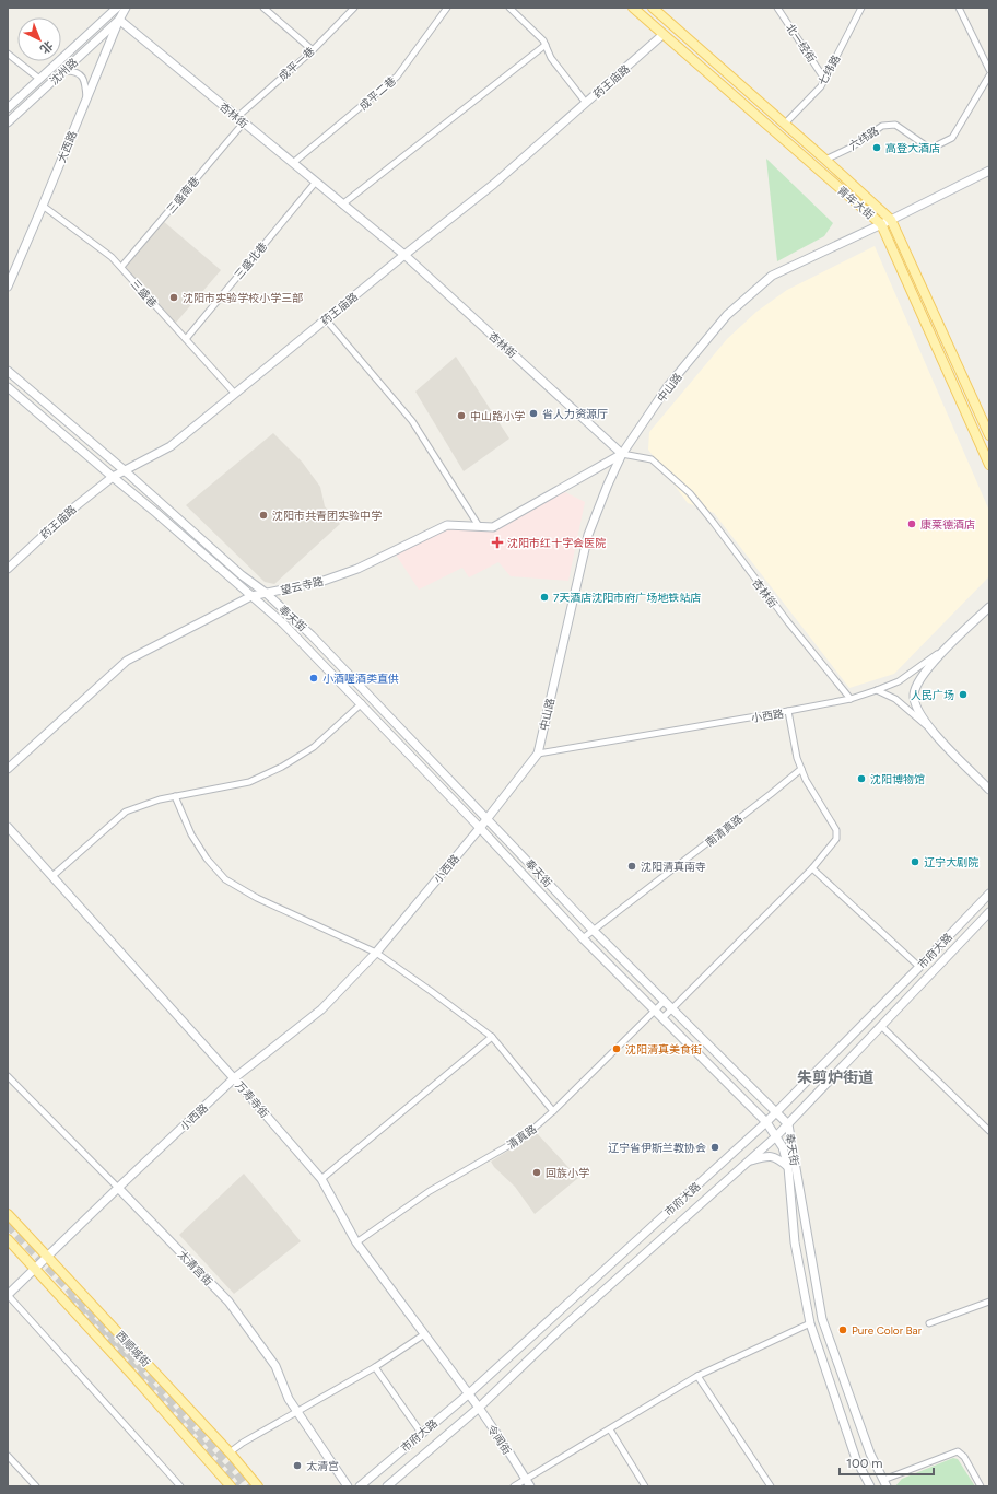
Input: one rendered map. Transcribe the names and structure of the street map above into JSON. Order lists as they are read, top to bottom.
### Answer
{
  "streets": {
    "main road": [
      "沈州路",
      "药王庙路",
      "杏林街",
      "大西路",
      "青年大街",
      "中山路",
      "望云寺路",
      "奉天街",
      "小西路",
      "市府大路",
      "万寿寺街",
      "太清宫街",
      "西顺城街",
      "令闻街"
    ],
    "street": [
      "北一经街",
      "成平一巷",
      "七纬路",
      "成平二巷",
      "六纬路",
      "三盛南巷",
      "三盛北巷",
      "三盛巷",
      "南清真路",
      "清真路"
    ]
  },
  "crossings": [
    ["北一经街", "七纬路"],
    ["成平一巷", "杏林街"],
    ["七纬路", "青年大街"],
    ["沈州路", "杏林街"],
    ["沈州路", "大西路"],
    ["药王庙路", "杏林街"],
    ["药王庙路", "青年大街"],
    ["药王庙路", "三盛巷"],
    ["药王庙路", "奉天街"],
    ["成平二巷", "杏林街"],
    ["杏林街", "大西路"],
    ["杏林街", "三盛南巷"],
    ["杏林街", "三盛北巷"],
    ["杏林街", "中山路"],
    ["杏林街", "望云寺路"],
    ["杏林街", "小西路"],
    ["六纬路", "青年大街"],
    ["大西路", "三盛巷"],
    ["三盛南巷", "三盛巷"],
    ["青年大街", "中山路"],
    ["三盛北巷", "三盛巷"],
    ["中山路", "望云寺路"],
    ["中山路", "小西路"],
    ["望云寺路", "奉天街"],
    ["奉天街", "小西路"],
    ["奉天街", "南清真路"],
    ["奉天街", "市府大路"],
    ["奉天街", "清真路"],
    ["小西路", "万寿寺街"],
    ["小西路", "太清宫街"],
    ["小西路", "西顺城街"],
    ["市府大路", "万寿寺街"],
    ["市府大路", "令闻街"],
    ["万寿寺街", "清真路"],
    ["万寿寺街", "令闻街"]
  ],
  "districts": ["朱剪炉街道"],
  "places": {
    "other": [
      "高登大酒店",
      "沈阳市实验学校小学三部",
      "省人力资源厅",
      "中山路小学",
      "沈阳市共青团实验中学",
      "康莱德酒店",
      "7天酒店沈阳市府广场地铁站店",
      "小酒喔酒类直供",
      "人民广场",
      "沈阳博物馆",
      "辽宁大剧院",
      "沈阳清真南寺",
      "沈阳清真美食街",
      "辽宁省伊斯兰教协会",
      "回族小学",
      "Pure Color Bar",
      "太清宫"
    ],
    "health": ["沈阳市红十字会医院"]
  },
  "scale_bar": "100 m",
  "north": "bottom right"
}
